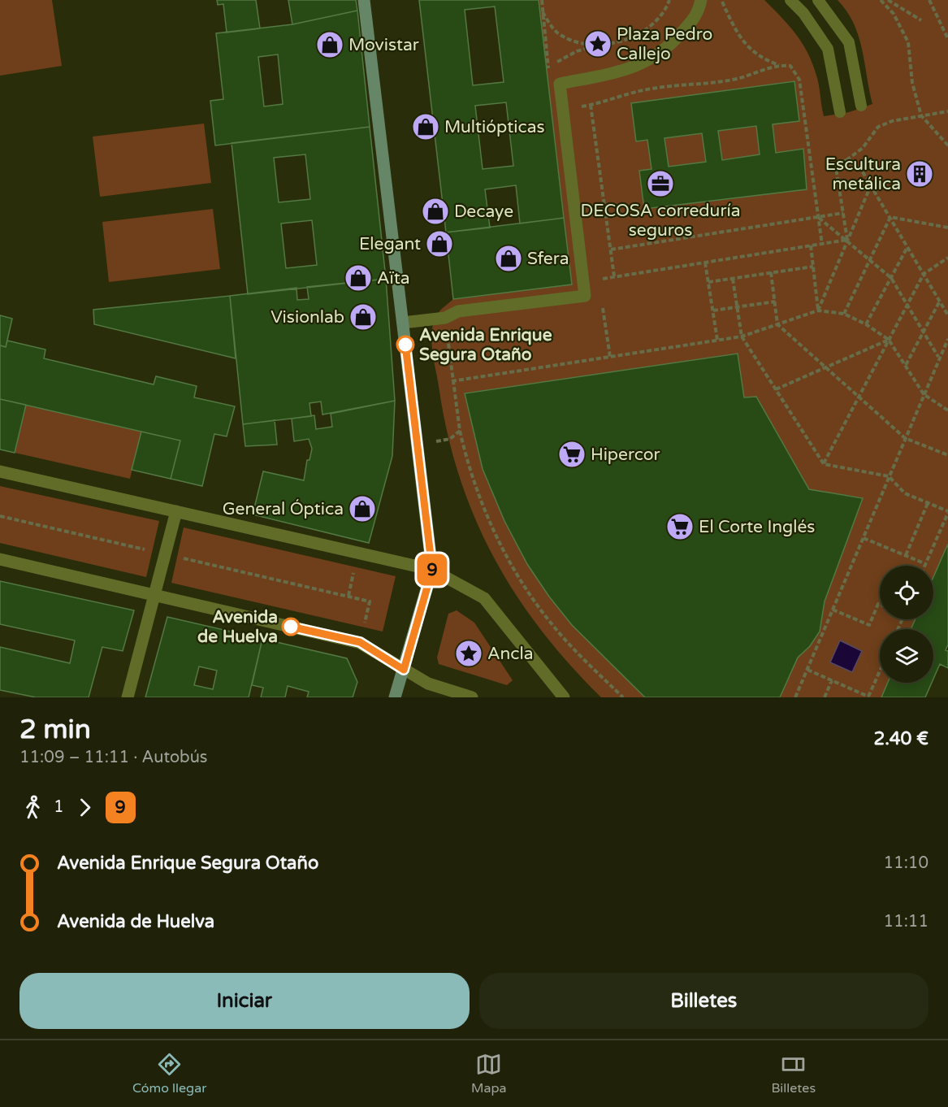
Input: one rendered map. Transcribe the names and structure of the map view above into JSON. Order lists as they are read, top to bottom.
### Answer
{
  "places": {
    "place": ["Plaza Pedro Callejo", "Ancla"],
    "shop": [
      "Movistar",
      "Multiópticas",
      "Decaye",
      "Elegant",
      "Sfera",
      "Aïta",
      "Visionlab",
      "General Óptica"
    ],
    "building": ["Escultura metálica"],
    "office": ["DECOSA correduría seguros"],
    "other": ["Avenida Enrique Segura Otaño", "Avenida de Huelva"],
    "supermarket": ["Hipercor", "El Corte Inglés"]
  },
  "lines": ["bus line 9"],
  "page": {
    "on_map": "9",
    "heading": ["2 min", "11:09 – 11:11 · Autobús", "2.40 €"],
    "legs": ["1", "9"],
    "list": [
      {
        "name": "Avenida Enrique Segura Otaño",
        "value": "11:10"
      },
      {
        "name": "Avenida de Huelva",
        "value": "11:11"
      }
    ],
    "buttons": ["Iniciar", "Billetes"],
    "tabs": ["Cómo llegar", "Mapa", "Billetes"]
  }
}
